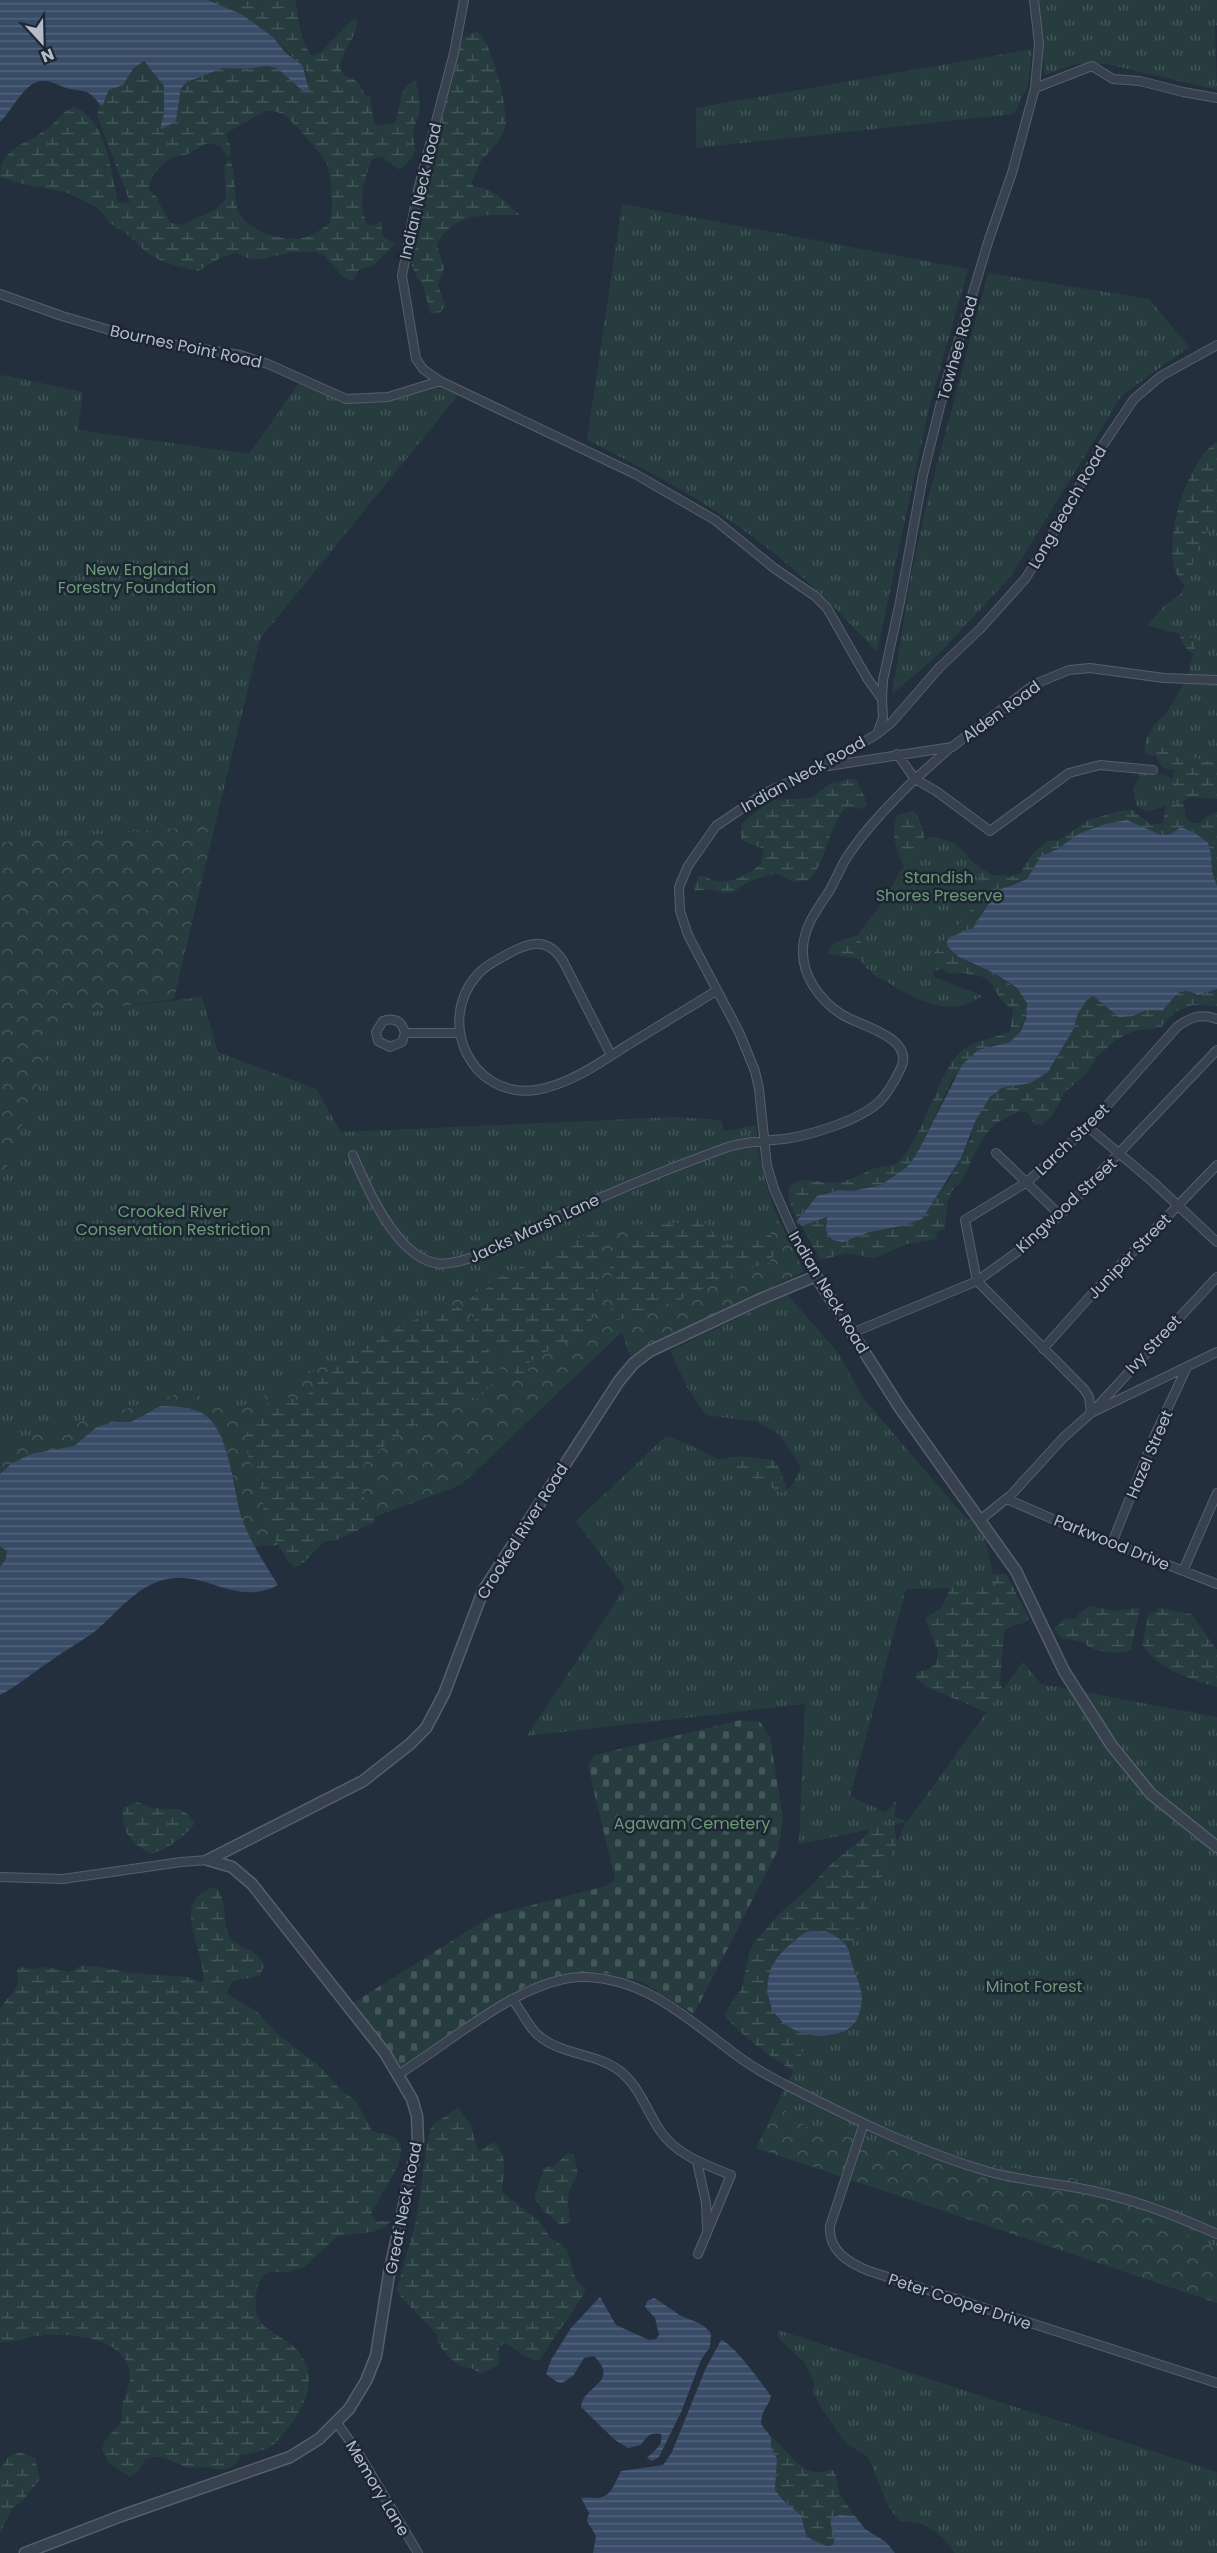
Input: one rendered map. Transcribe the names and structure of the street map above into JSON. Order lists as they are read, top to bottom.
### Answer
{
  "streets": {
    "street": [
      "Indian Neck Road",
      "Bournes Point Road",
      "Towhee Road",
      "Long Beach Road",
      "Alden Road",
      "Larch Street",
      "Kingwood Street",
      "Jacks Marsh Lane",
      "Juniper Street",
      "Ivy Street",
      "Hazel Street",
      "Crooked River Road",
      "Parkwood Drive",
      "Great Neck Road",
      "Peter Cooper Drive",
      "Memory Lane"
    ]
  },
  "crossings": [
    ["Indian Neck Road", "Bournes Point Road"],
    ["Indian Neck Road", "Towhee Road"],
    ["Indian Neck Road", "Long Beach Road"],
    ["Indian Neck Road", "Alden Road"],
    ["Indian Neck Road", "Kingwood Street"],
    ["Indian Neck Road", "Jacks Marsh Lane"],
    ["Indian Neck Road", "Crooked River Road"],
    ["Larch Street", "Kingwood Street"],
    ["Hazel Street", "Parkwood Drive"],
    ["Crooked River Road", "Great Neck Road"],
    ["Great Neck Road", "Memory Lane"]
  ],
  "parks": [
    "New England Forestry Foundation",
    "Standish Shores Preserve",
    "Crooked River Conservation Restriction",
    "Agawam Cemetery",
    "Minot Forest"
  ],
  "north": "bottom"
}
